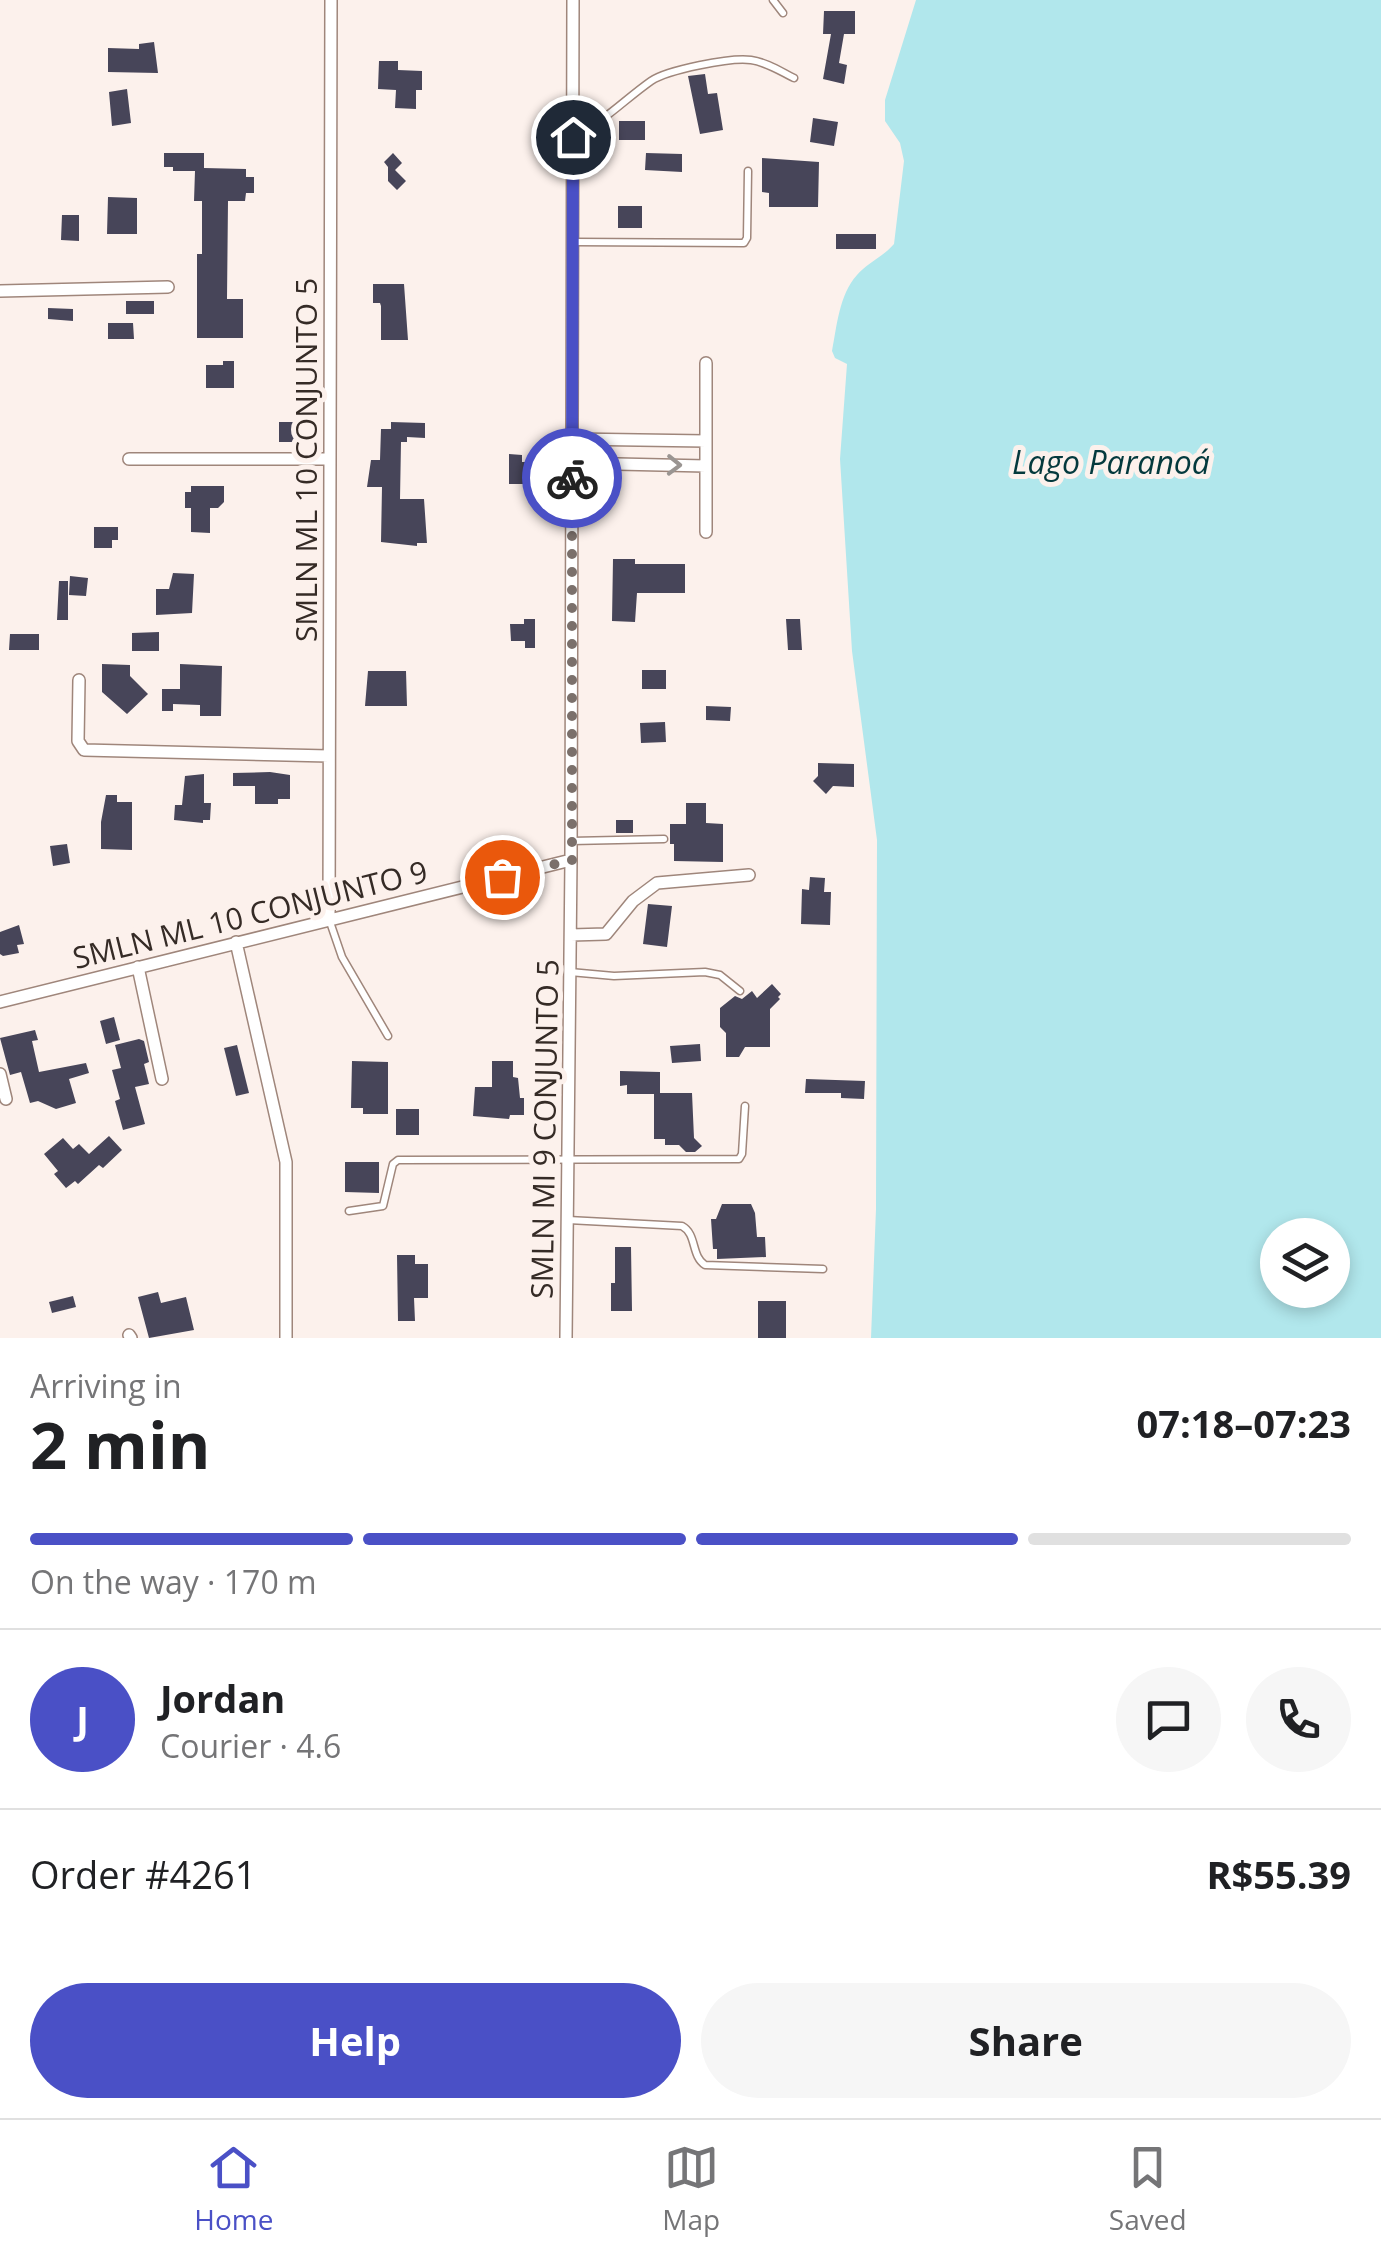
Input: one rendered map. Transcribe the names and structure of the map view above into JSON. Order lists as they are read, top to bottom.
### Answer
{
  "streets": {
    "street": ["SMLN ML 10 CONJUNTO 5", "SMLN ML 10 CONJUNTO 9", "SMLN MI 9 CONJUNTO 5"]
  },
  "crossings": [
    ["SMLN ML 10 CONJUNTO 5", "SMLN ML 10 CONJUNTO 9"],
    ["SMLN ML 10 CONJUNTO 9", "SMLN MI 9 CONJUNTO 5"]
  ],
  "water": ["Lago Paranoá"],
  "page": {
    "heading": ["2 min", "Arriving in", "07:18–07:23"],
    "panel": [
      "Jordan",
      "Courier · 4.6",
      "Order #4261",
      "R$55.39"
    ],
    "bar": "On the way · 170 m",
    "round": "J",
    "buttons": ["Help", "Share"],
    "tabs": ["Home", "Map", "Saved"]
  }
}
